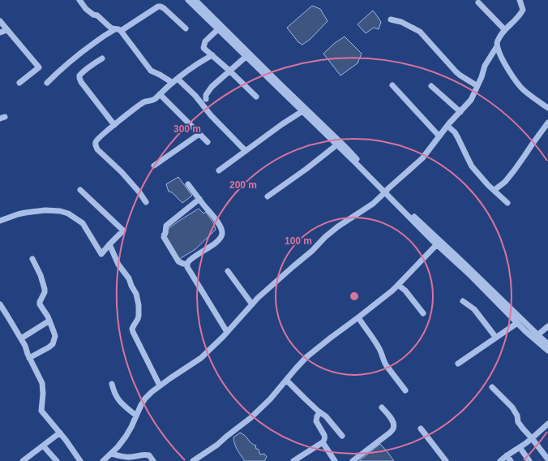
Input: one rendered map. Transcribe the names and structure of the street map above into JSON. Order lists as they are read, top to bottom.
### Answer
{
  "rings": ["300 m", "200 m", "100 m"]
}
